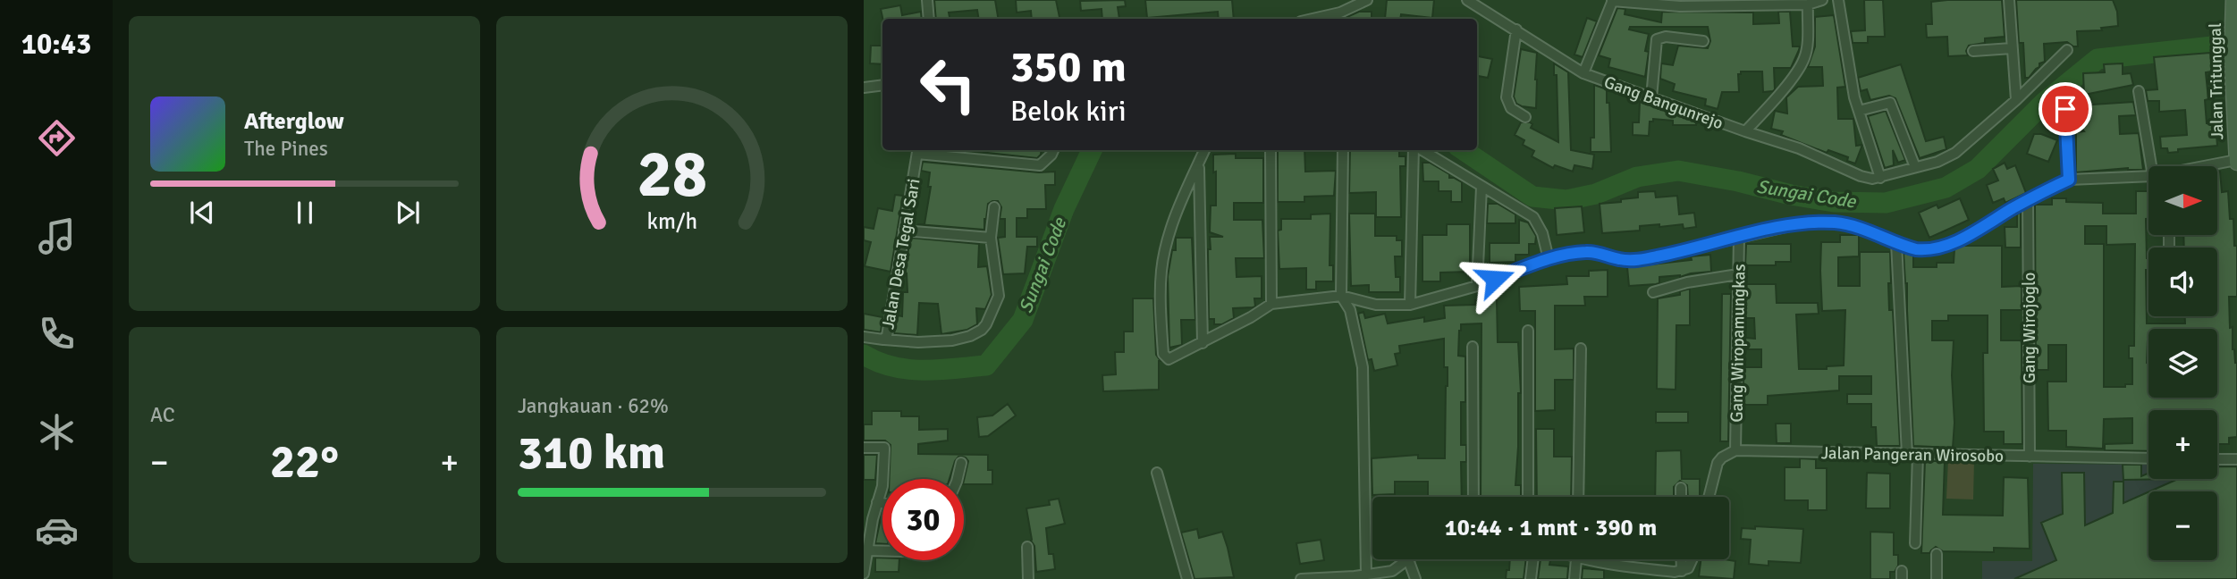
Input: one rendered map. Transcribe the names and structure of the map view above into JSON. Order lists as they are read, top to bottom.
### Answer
{
  "streets": {
    "main road": ["Jalan Tritunggal"],
    "street": [
      "Gang Bangunrejo",
      "Jalan Desa Tegal Sari",
      "Gang Wirojoglo",
      "Gang Wiropamungkas",
      "Jalan Pangeran Wirosobo"
    ]
  },
  "crossings": [
    ["Gang Wirojoglo", "Jalan Pangeran Wirosobo"],
    ["Gang Wiropamungkas", "Jalan Pangeran Wirosobo"]
  ],
  "water": ["Sungai Code"],
  "north": "right",
  "page": {
    "tabs": "10:43",
    "turn": ["350 m", "Belok kiri"],
    "song": ["Afterglow", "The Pines"],
    "map_buttons": ["+", "−"],
    "tile": [
      "AC",
      ["Jangkauan · 62%", "310 km"]
    ],
    "heat": ["−", "22°", "+"],
    "limit": "30",
    "trip": "10:44 · 1 mnt · 390 m",
    "gauge": ["28", "km/h"]
  }
}
